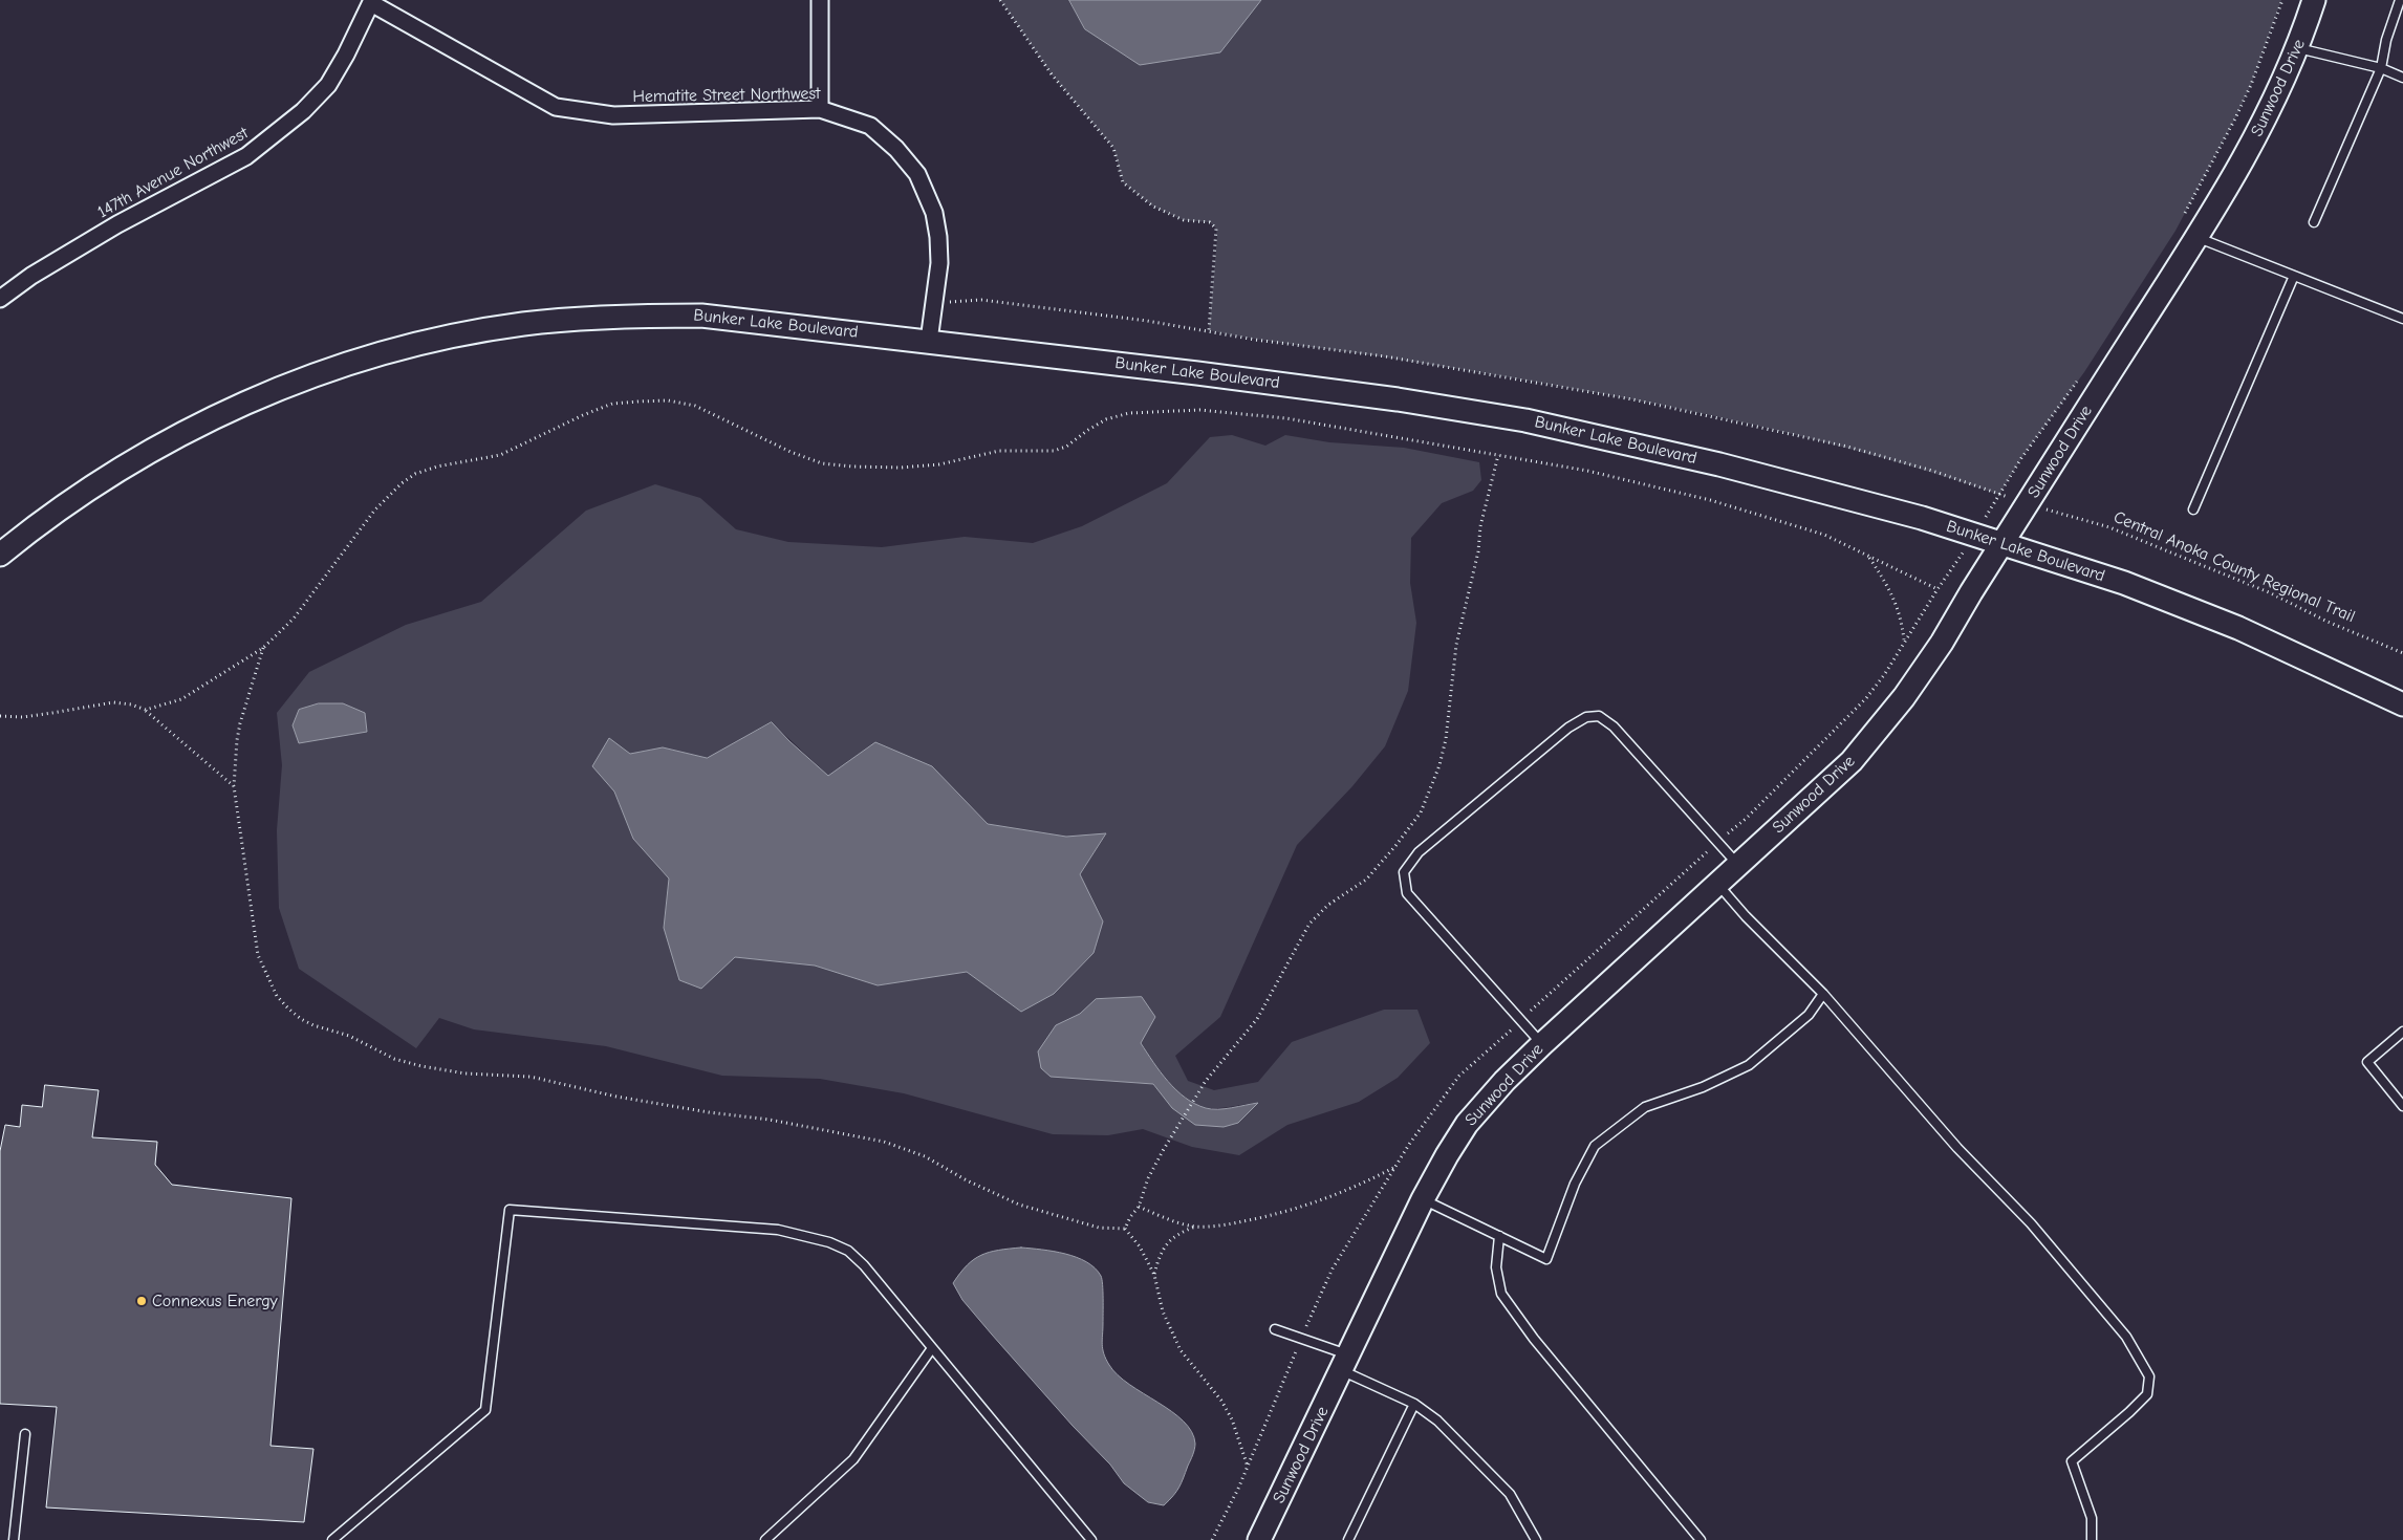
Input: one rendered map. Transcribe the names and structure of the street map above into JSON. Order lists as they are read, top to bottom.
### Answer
{
  "streets": {
    "main road": ["Sunwood Drive", "Bunker Lake Boulevard"],
    "street": ["Hematite Street Northwest", "147th Avenue Northwest"],
    "path": ["Central Anoka County Regional Trail"]
  },
  "crossings": [
    ["Sunwood Drive", "Bunker Lake Boulevard"],
    ["Hematite Street Northwest", "147th Avenue Northwest"],
    ["Hematite Street Northwest", "Bunker Lake Boulevard"]
  ],
  "places": ["Connexus Energy"]
}
